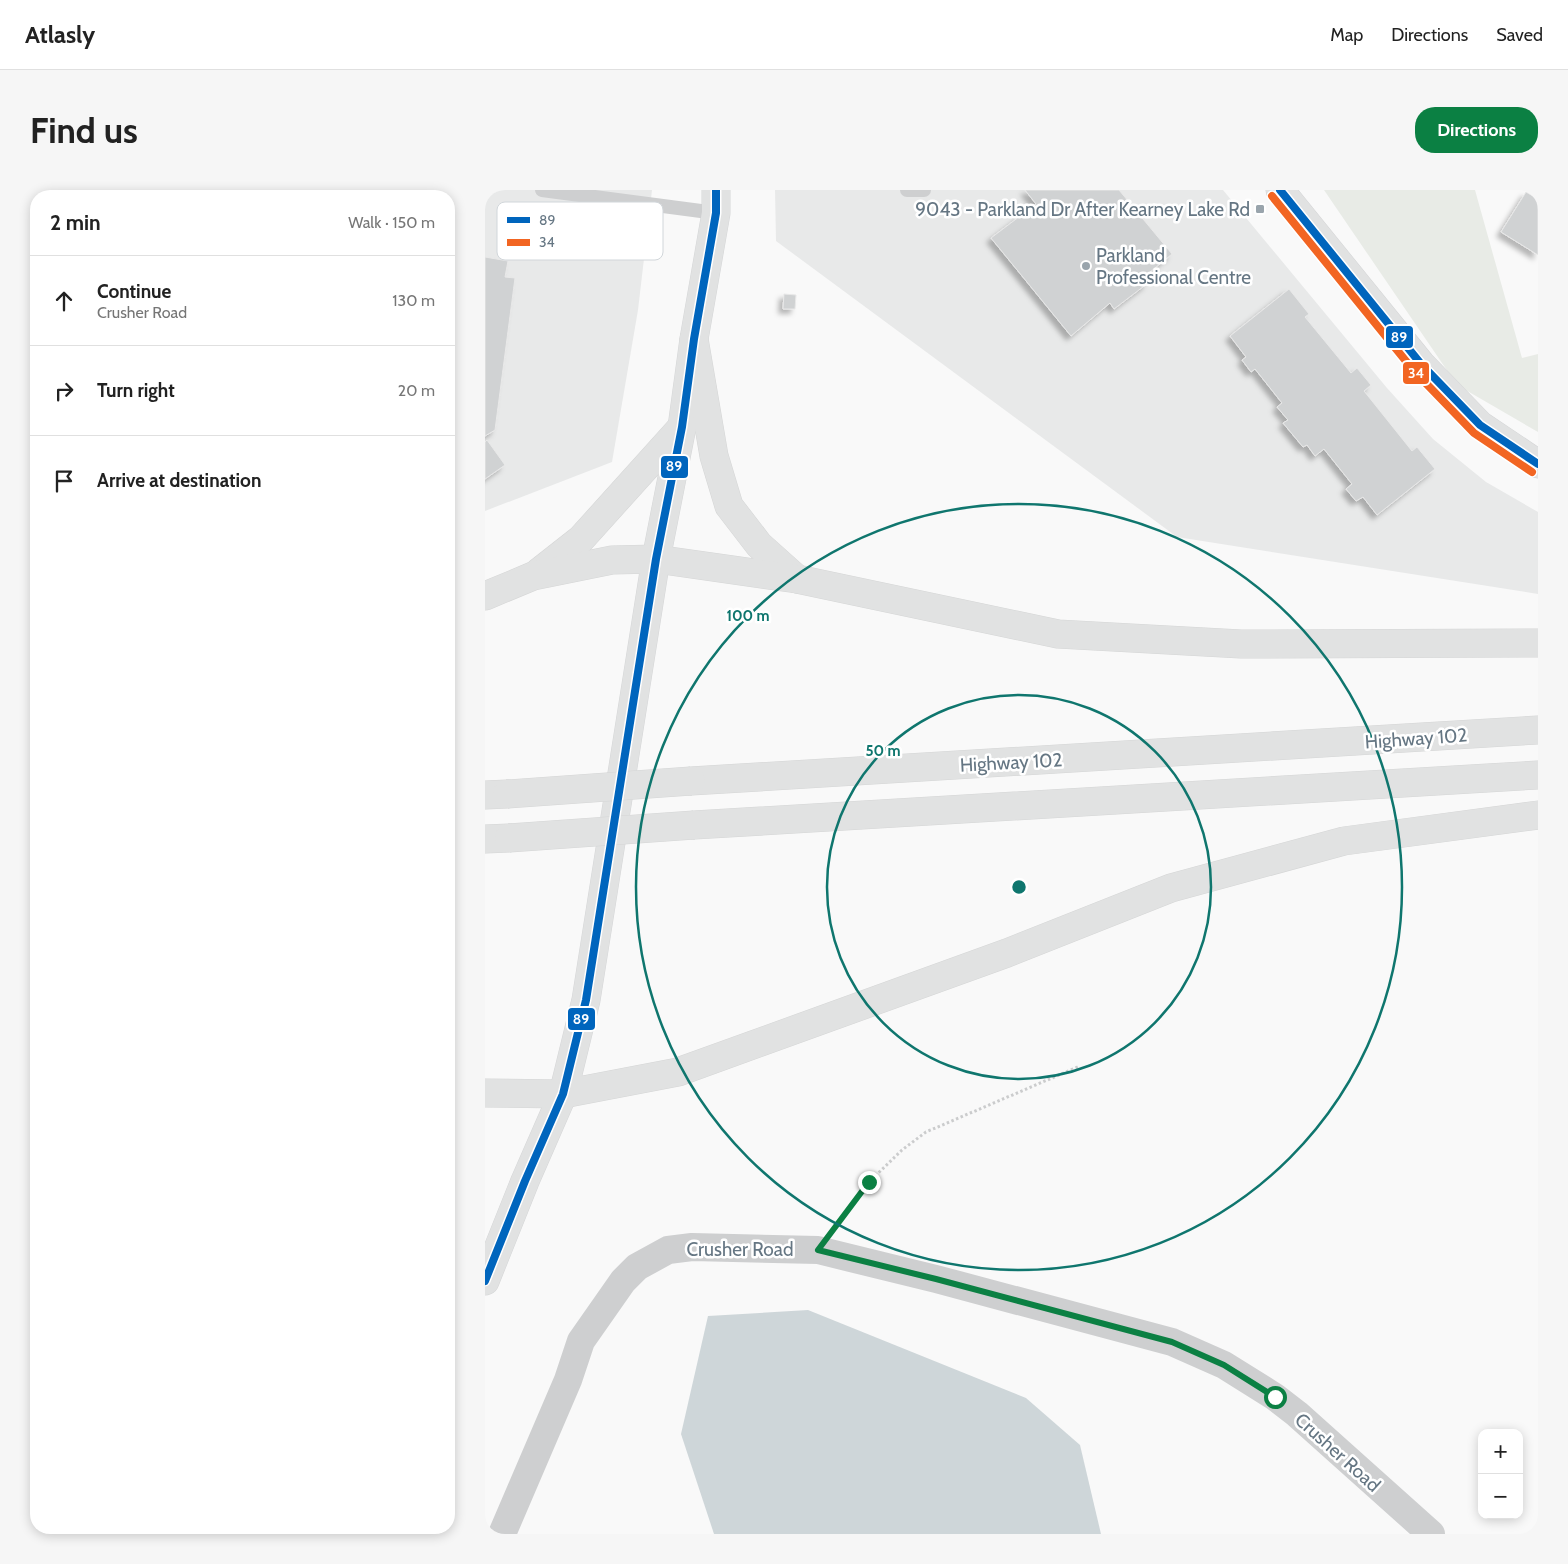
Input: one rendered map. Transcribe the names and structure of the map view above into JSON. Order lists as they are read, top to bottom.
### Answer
{
  "streets": {
    "main road": ["Highway 102"],
    "street": ["Crusher Road"]
  },
  "places": {
    "transit": ["9043 - Parkland Dr After Kearney Lake Rd"],
    "other": ["Parkland Professional Centre"]
  },
  "lines": ["transit line 89", "transit line 34"],
  "legend": ["89", "34"],
  "page": {
    "header": "Atlasly",
    "nav": ["Map", "Directions", "Saved"],
    "buttons": "Directions",
    "title": "Find us",
    "heading": ["2 min", "Walk · 150 m"],
    "list": [
      ["Continue", "Crusher Road", "130 m"],
      ["Turn right", "20 m"],
      "Arrive at destination"
    ],
    "map_buttons": ["+", "−"]
  },
  "rings": ["100 m", "50 m"]
}
